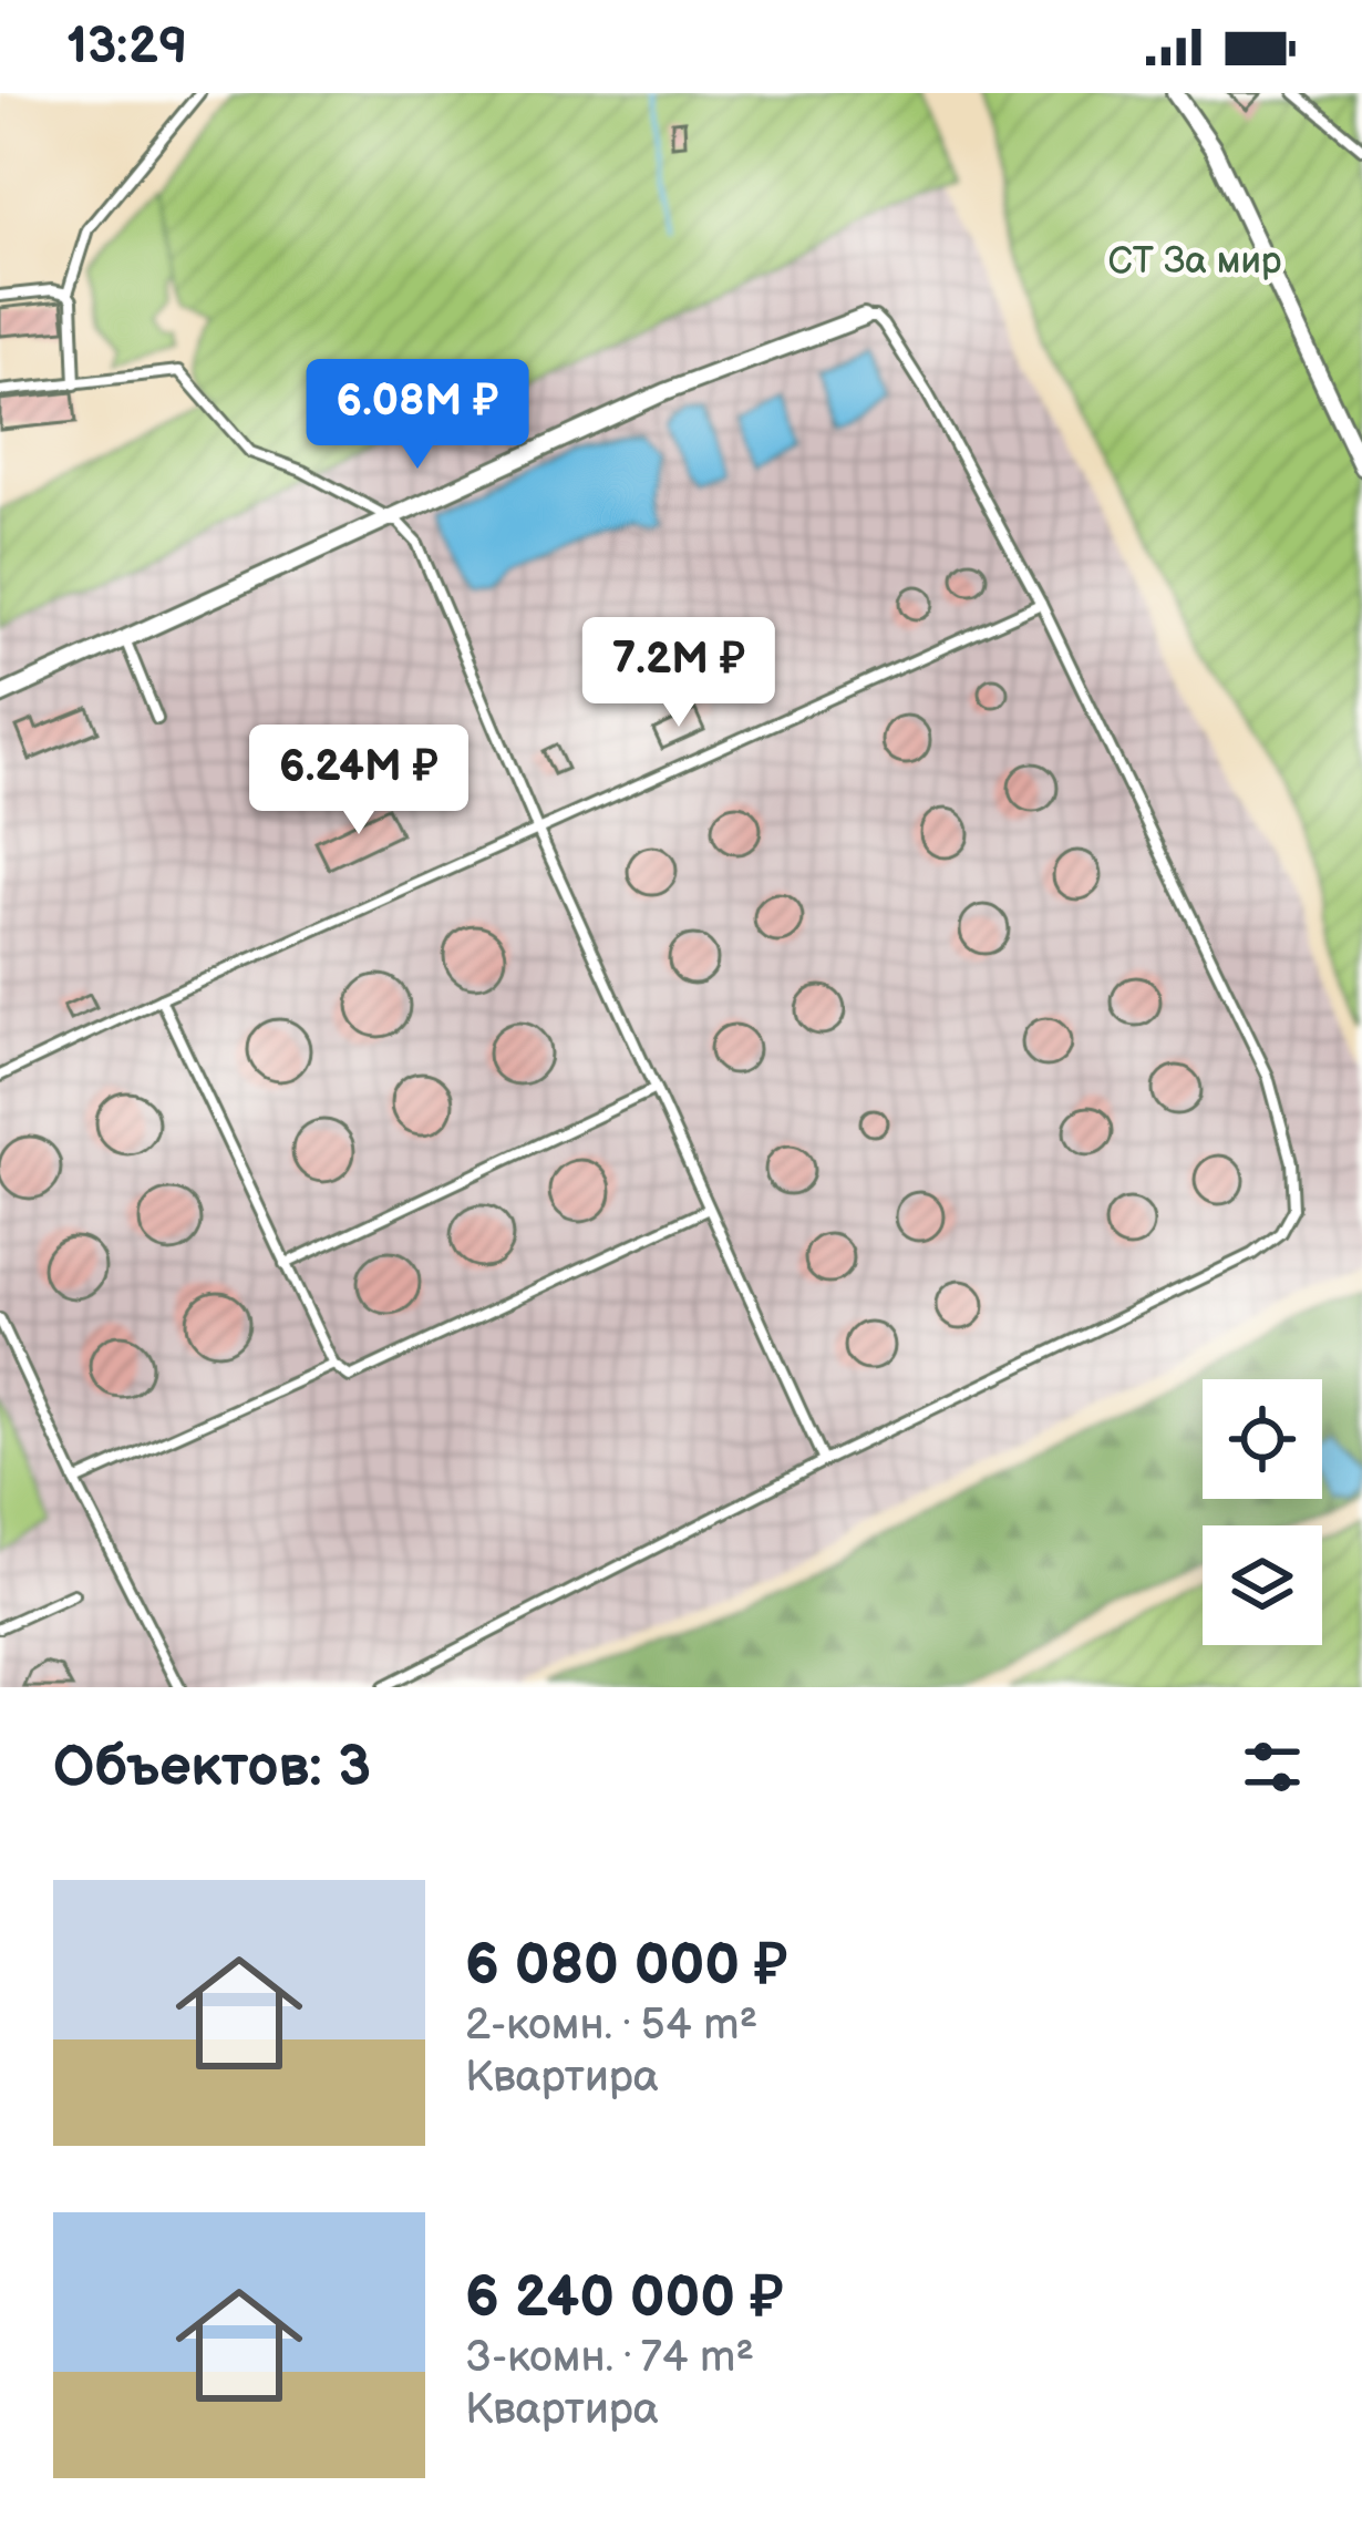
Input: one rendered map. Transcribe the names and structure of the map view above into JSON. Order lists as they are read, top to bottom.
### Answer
{
  "parks": ["СТ За мир"],
  "page": {
    "status": "13:29",
    "price": ["6.08M ₽", "7.2M ₽", "6.24M ₽"],
    "heading": "Объектов: 3",
    "list": [
      {
        "name": "6 080 000 ₽",
        "note": "2-комн. · 54 m² · Квартира"
      },
      {
        "name": "6 240 000 ₽",
        "note": "3-комн. · 74 m² · Квартира"
      }
    ]
  }
}
